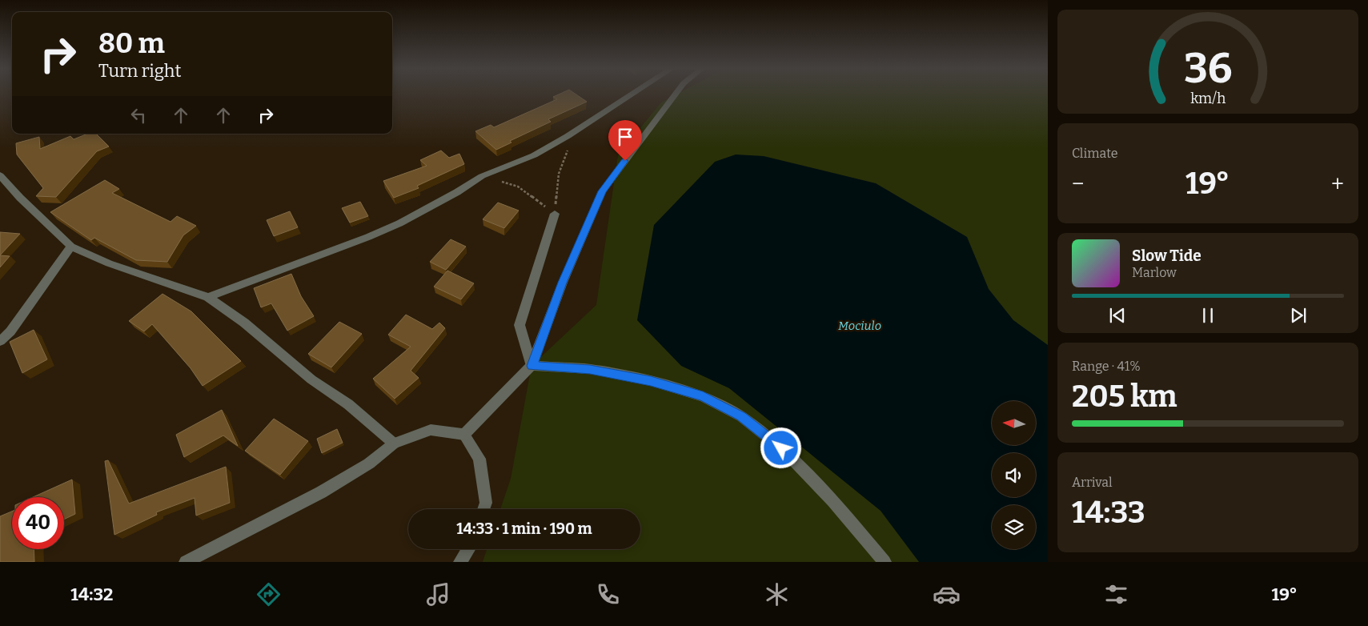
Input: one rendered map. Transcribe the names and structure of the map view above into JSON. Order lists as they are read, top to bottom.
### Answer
{
  "water": ["Mociulo"],
  "north": "left",
  "page": {
    "turn": ["80 m", "Turn right"],
    "tile": [
      "Climate",
      ["Range · 41%", "205 km"],
      ["Arrival", "14:33"]
    ],
    "heat": ["−", "19°", "+"],
    "song": ["Slow Tide", "Marlow"],
    "limit": "40",
    "trip": "14:33 · 1 min · 190 m",
    "tabs": ["14:32", "19°"],
    "gauge": ["36", "km/h"]
  }
}
